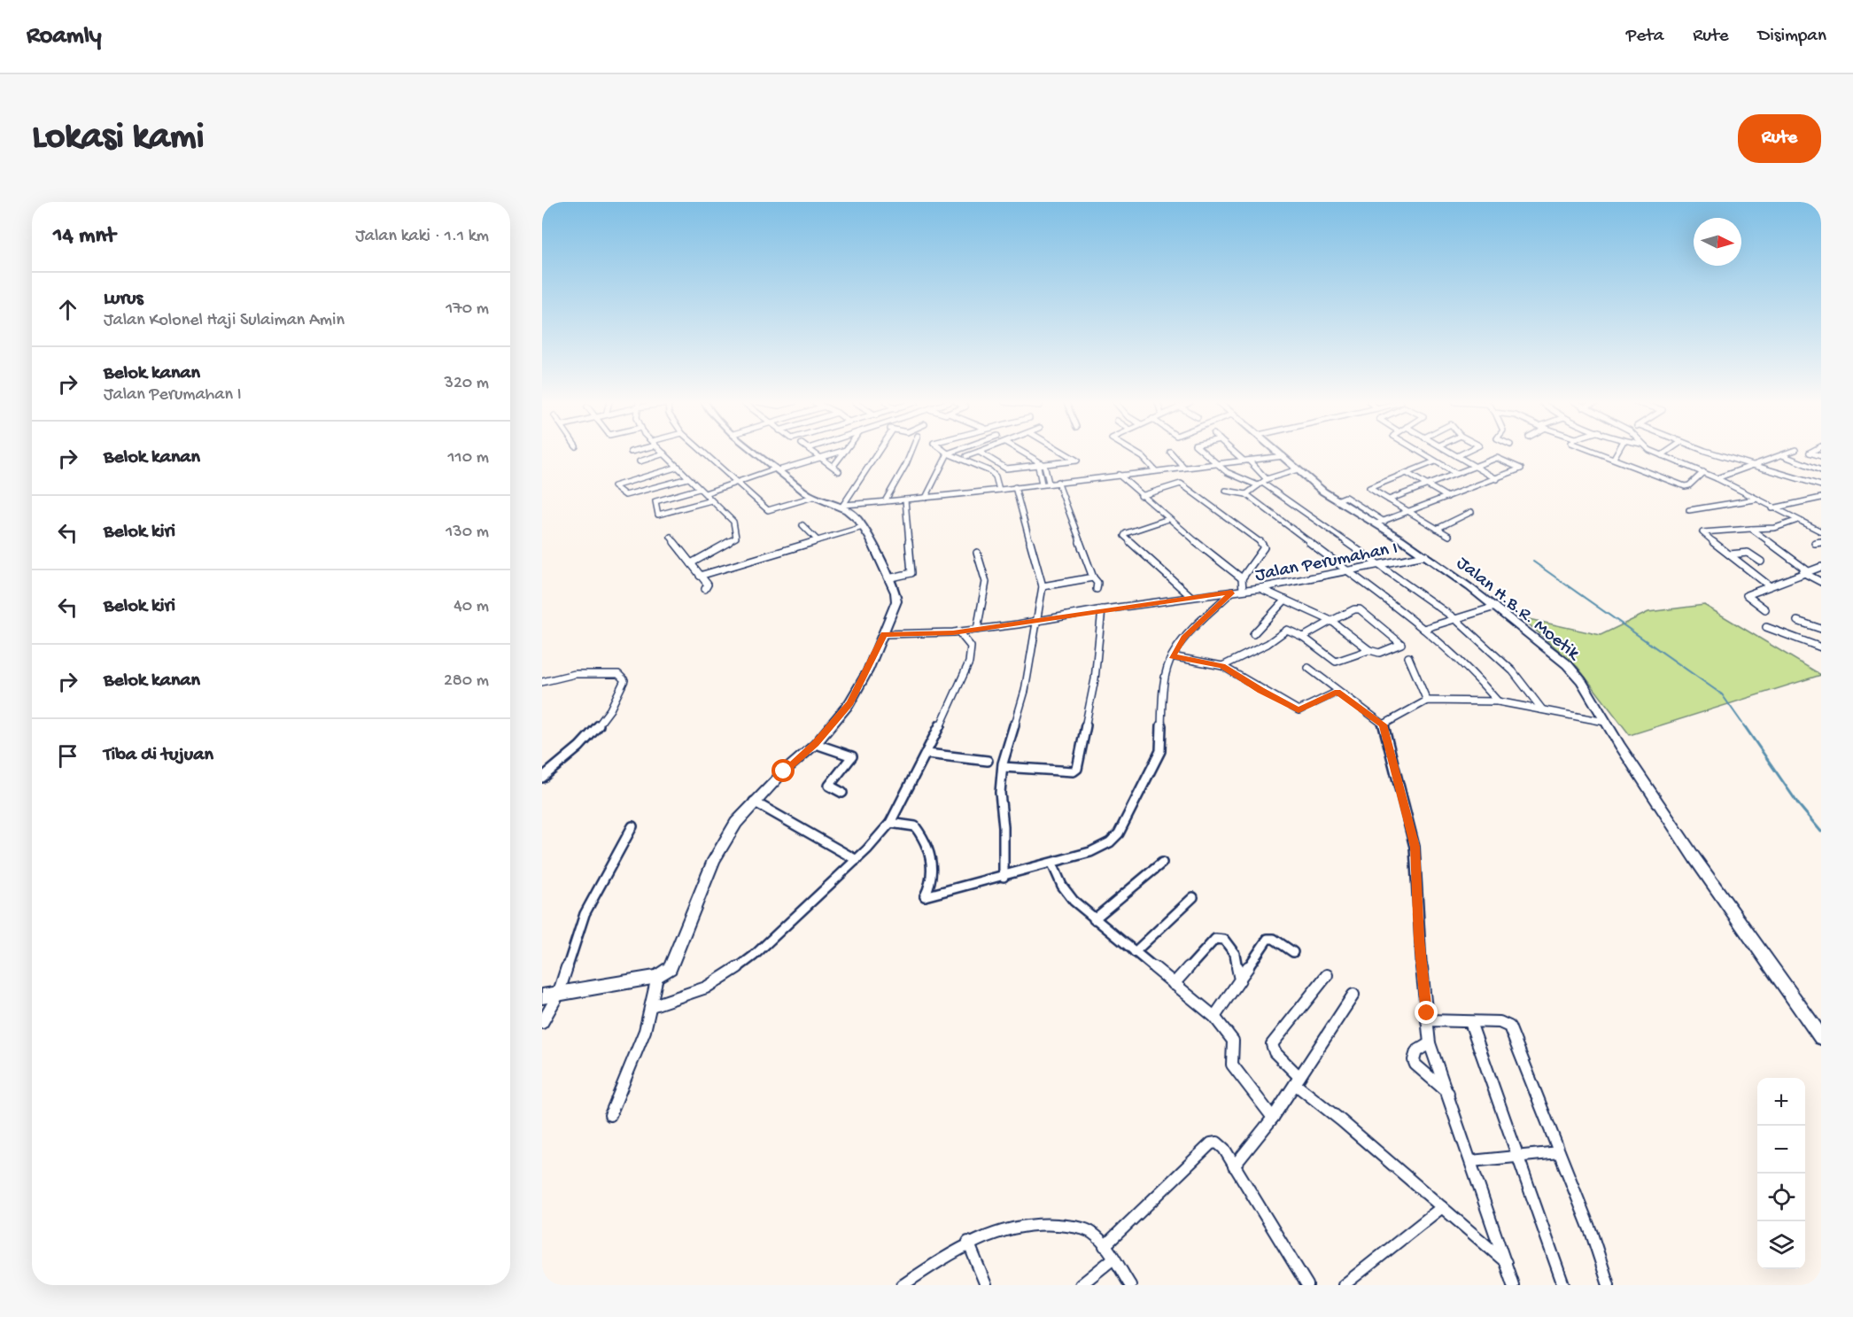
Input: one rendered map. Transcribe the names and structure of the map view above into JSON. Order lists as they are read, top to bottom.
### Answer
{
  "streets": {
    "street": ["Jalan Perumahan I", "Jalan H.B.R. Moetik"]
  },
  "crossings": [
    ["Jalan Perumahan I", "Jalan H.B.R. Moetik"]
  ],
  "north": "right",
  "page": {
    "header": "Roamly",
    "nav": ["Peta", "Rute", "Disimpan"],
    "buttons": "Rute",
    "title": "Lokasi kami",
    "heading": ["14 mnt", "Jalan kaki · 1.1 km"],
    "list": [
      ["Lurus", "Jalan Kolonel Haji Sulaiman Amin", "170 m"],
      ["Belok kanan", "Jalan Perumahan I", "320 m"],
      ["Belok kanan", "110 m"],
      ["Belok kiri", "130 m"],
      ["Belok kiri", "40 m"],
      ["Belok kanan", "280 m"],
      "Tiba di tujuan"
    ],
    "map_buttons": ["+", "−"]
  }
}
